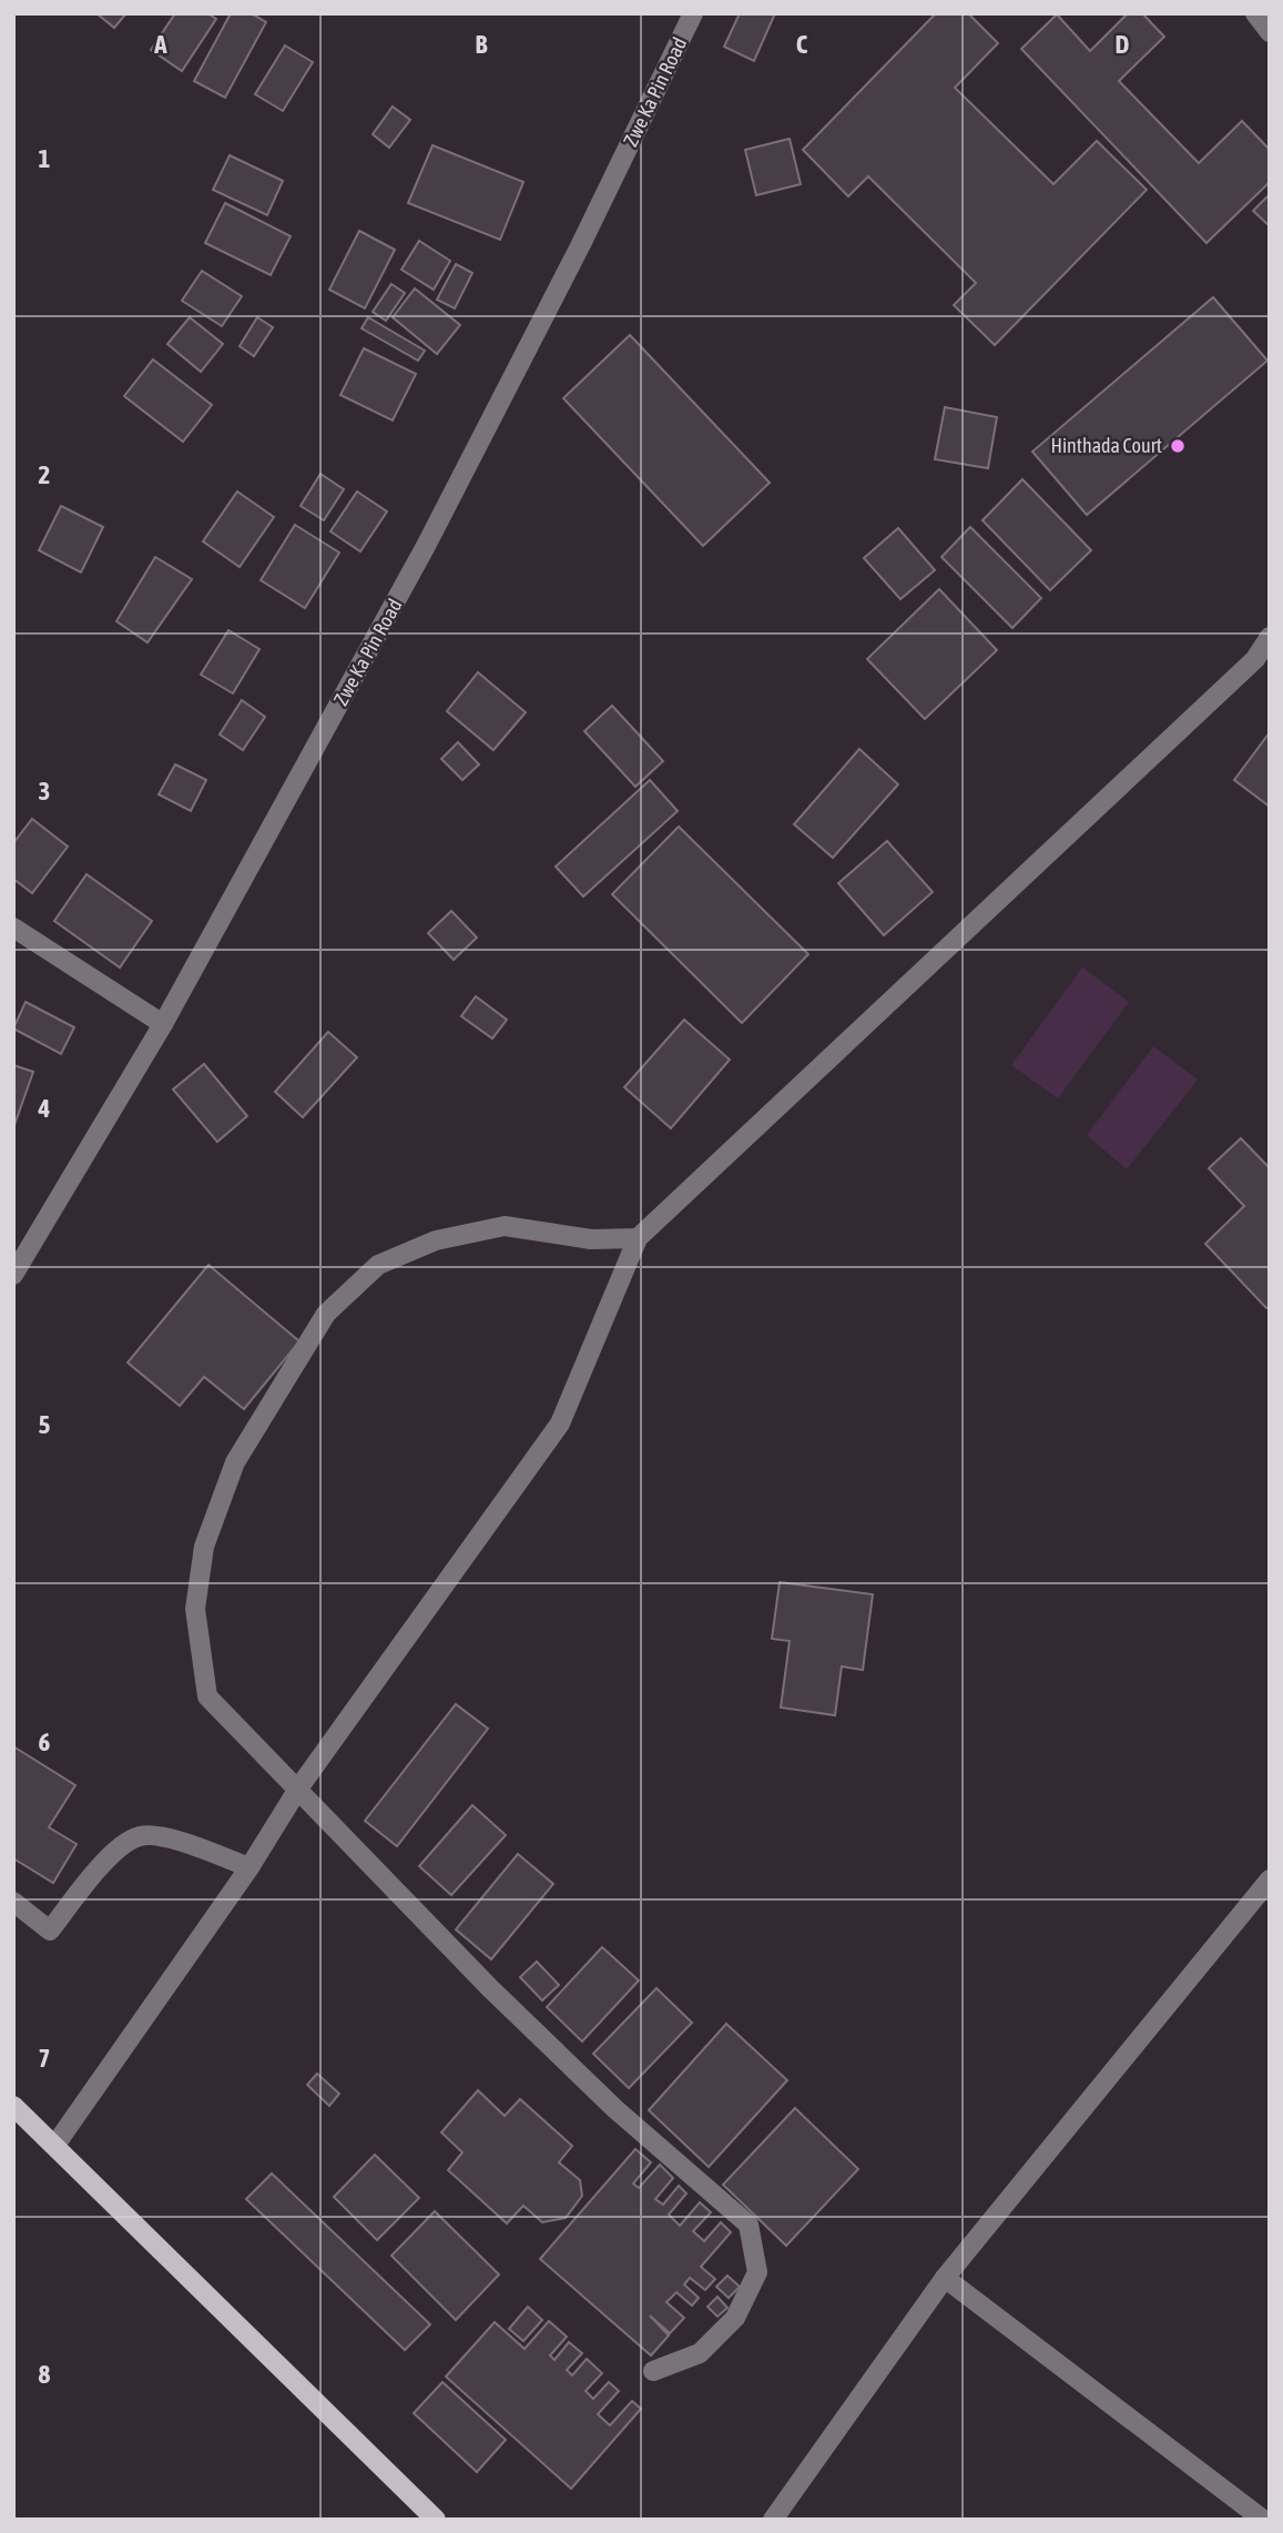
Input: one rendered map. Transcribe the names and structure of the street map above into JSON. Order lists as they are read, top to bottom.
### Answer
{
  "streets": {
    "street": ["Zwe Ka Pin Road"]
  },
  "places": ["Hinthada Court"],
  "grid": {
    "columns": [
      "A",
      "B",
      "C",
      "D"
    ],
    "rows": [
      "1",
      "2",
      "3",
      "4",
      "5",
      "6",
      "7",
      "8"
    ]
  }
}
